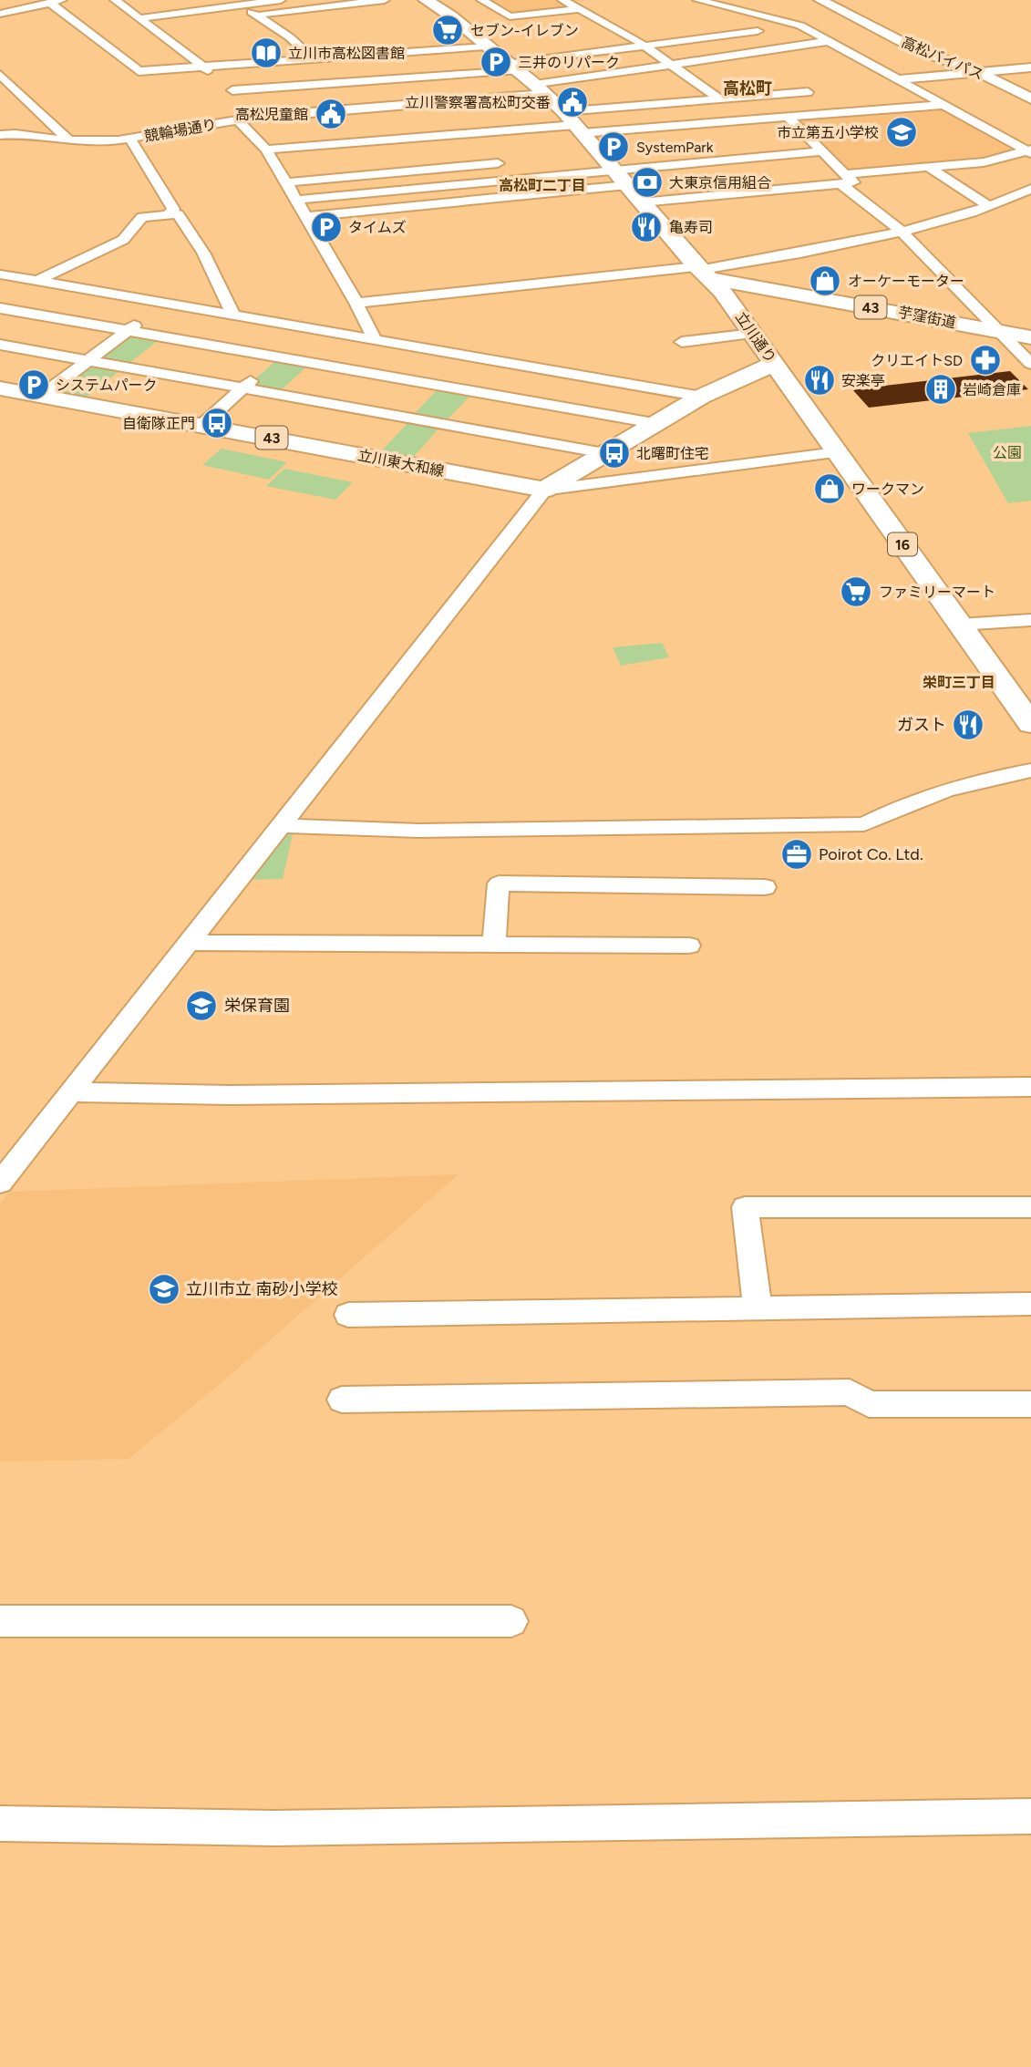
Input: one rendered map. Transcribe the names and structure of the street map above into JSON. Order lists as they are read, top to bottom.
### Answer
{
  "streets": {
    "main road": [
      "43",
      "芋窪街道",
      "立川通り",
      "立川東大和線",
      "16"
    ],
    "street": ["高松バイパス", "競輪場通り"]
  },
  "crossings": [
    ["競輪場通り", "立川通り"],
    ["芋窪街道", "立川通り"]
  ],
  "districts": ["高松町", "高松町二丁目", "栄町三丁目"],
  "parks": ["公園"],
  "places": {
    "supermarket": ["セブン-イレブン", "ファミリーマート"],
    "library": ["立川市高松図書館"],
    "parking": [
      "三井のリパーク",
      "SystemPark",
      "タイムズ",
      "システムパーク"
    ],
    "public building": ["立川警察署高松町交番", "高松児童館"],
    "school or university": ["市立第五小学校", "栄保育園", "立川市立 南砂小学校"],
    "bank": ["大東京信用組合"],
    "restaurant": ["亀寿司", "安楽亭", "ガスト"],
    "shop": ["オーケーモーター", "ワークマン"],
    "pharmacy": ["クリエイトSD"],
    "building": ["岩崎倉庫"],
    "bus stop": ["自衛隊正門", "北曙町住宅"],
    "office": ["Poirot Co. Ltd."]
  }
}
